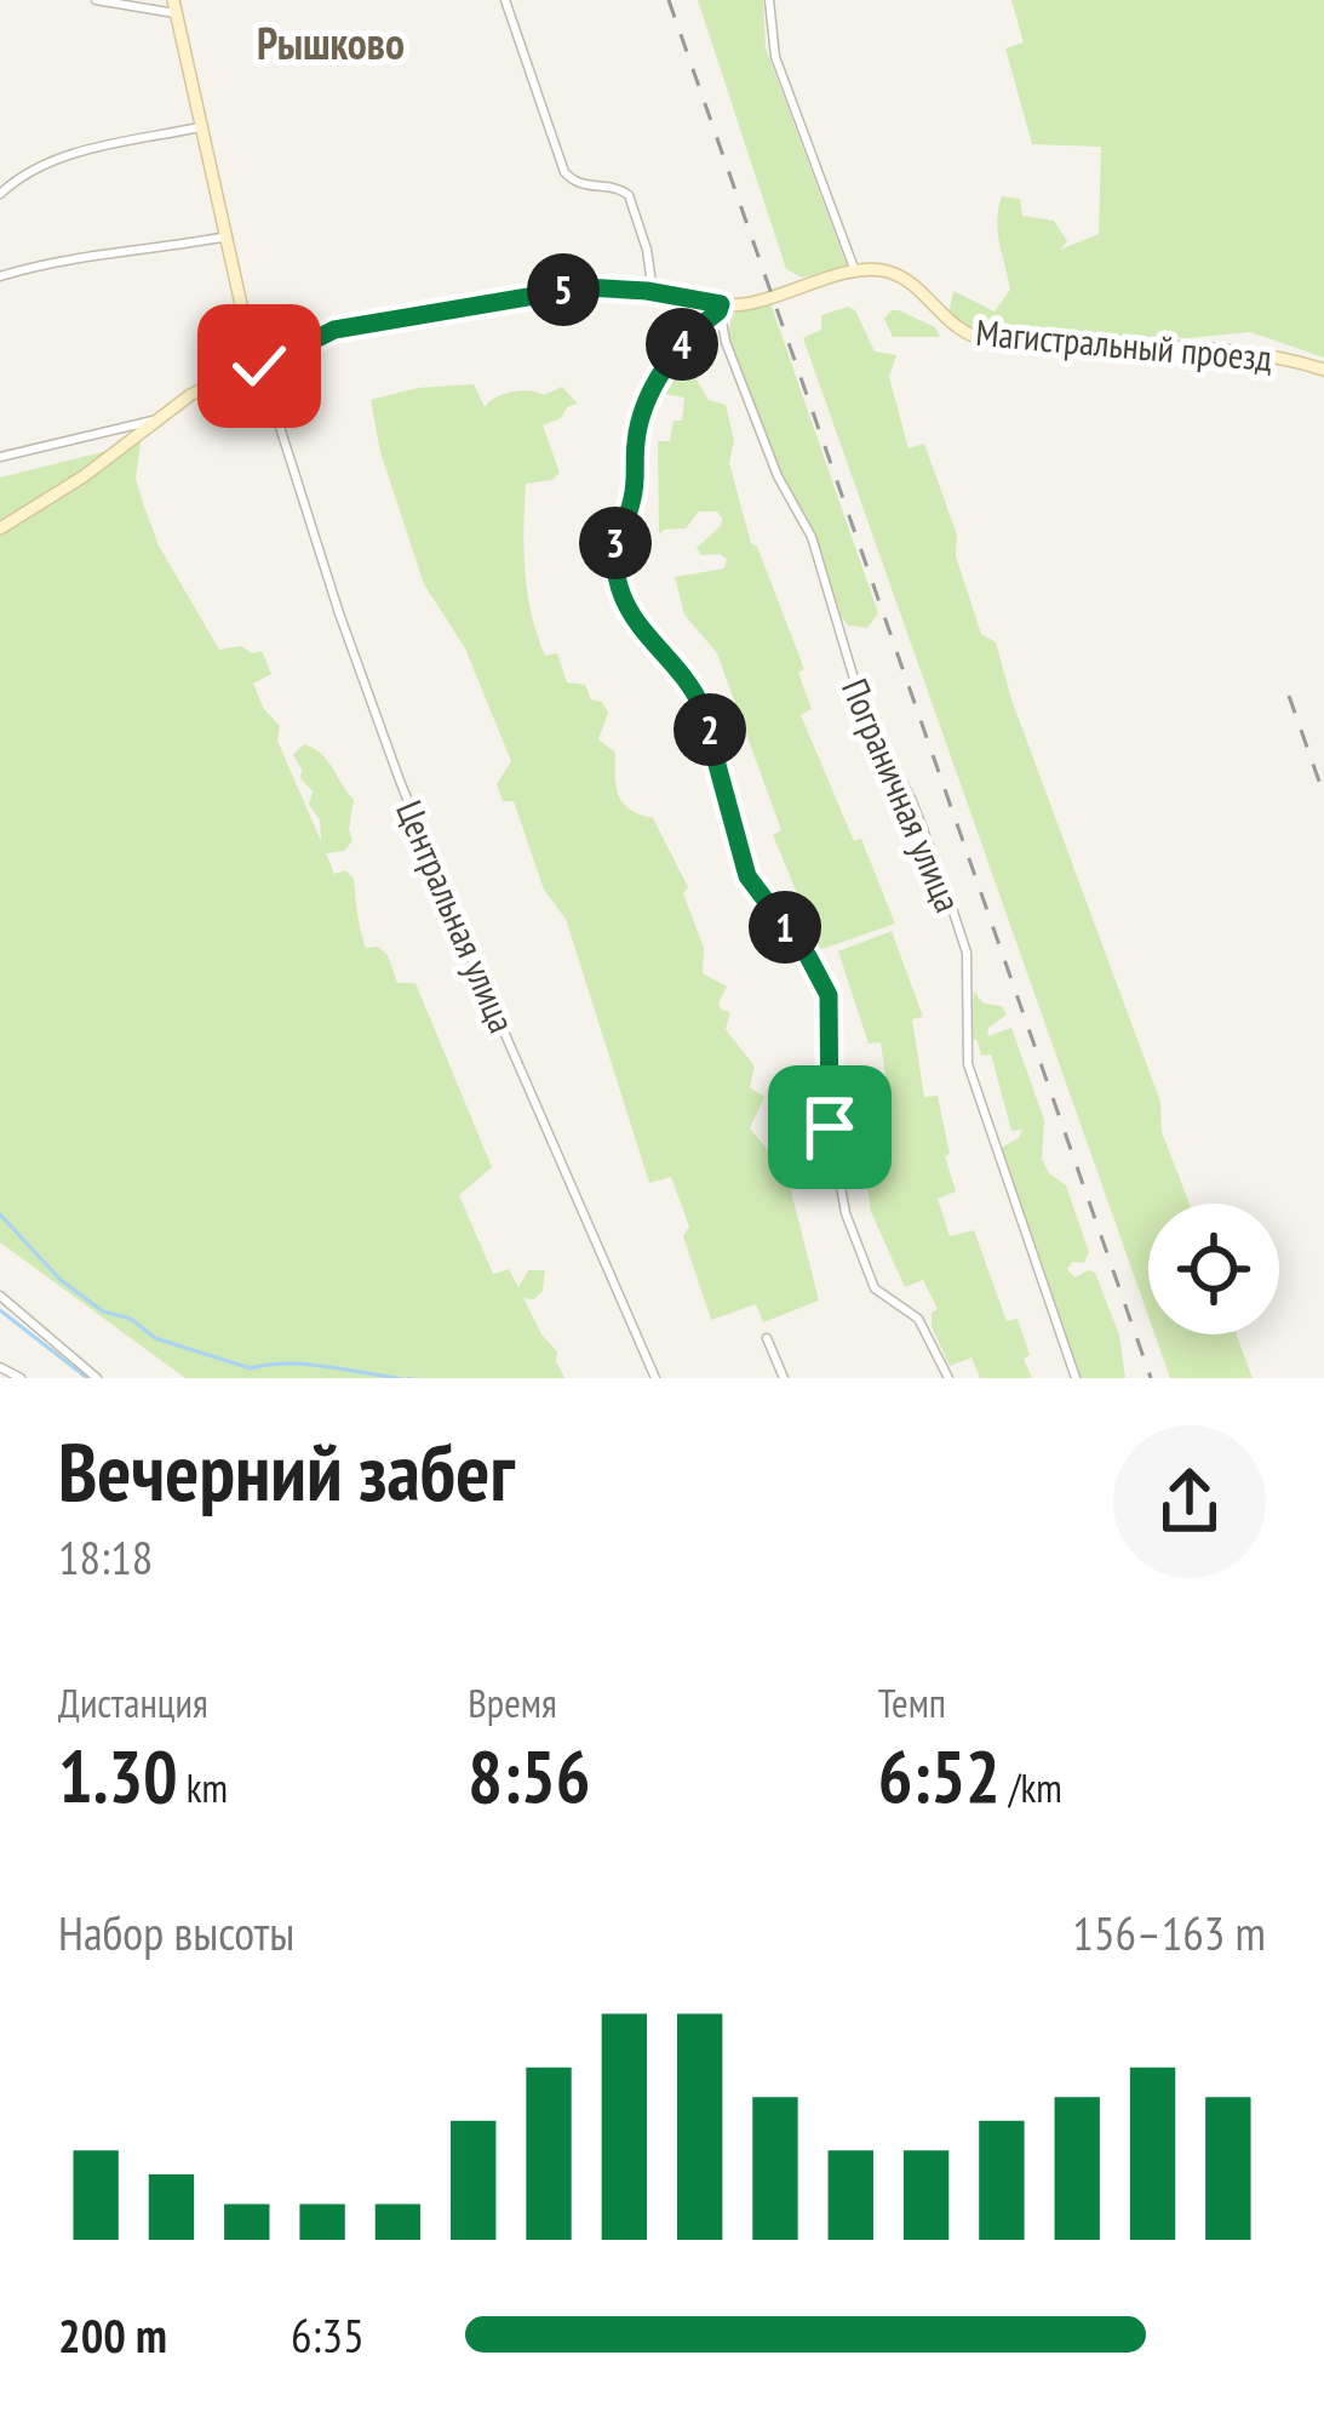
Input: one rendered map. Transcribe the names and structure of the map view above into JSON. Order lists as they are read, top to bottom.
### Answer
{
  "streets": {
    "main road": ["Магистральный проезд"],
    "street": ["Пограничная улица", "Центральная улица"]
  },
  "districts": ["Рышково"],
  "page": {
    "pins": [
      "5",
      "4",
      "3",
      "2",
      "1"
    ],
    "heading": ["Вечерний забег", "18:18"],
    "stats": [
      ["Дистанция", "1.30 km"],
      ["Время", "8:56"],
      ["Темп", "6:52 /km"]
    ],
    "chart": ["Набор высоты", "156–163 m"],
    "list": [
      {
        "name": "200 m",
        "note": "6:35"
      }
    ]
  }
}
